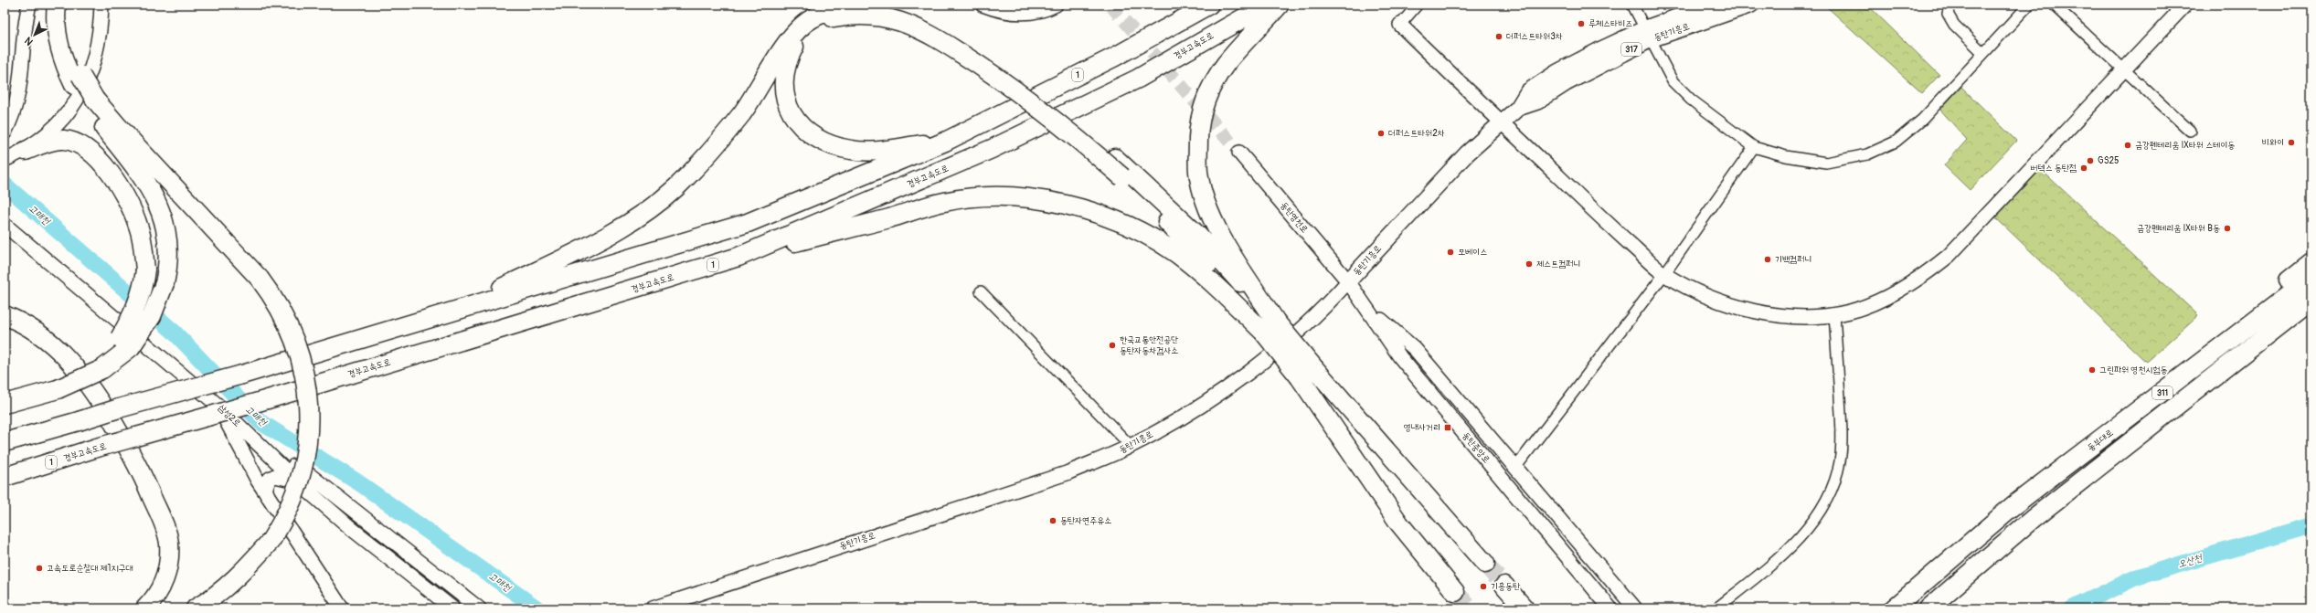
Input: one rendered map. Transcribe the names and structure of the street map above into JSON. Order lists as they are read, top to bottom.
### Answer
{
  "streets": {
    "highway": [
      "경부고속도로",
      "1",
      "311",
      "동부대로"
    ],
    "main road": ["동탄기흥로", "317"],
    "street": ["동탄영천로", "삼성2로", "동탄중앙로"]
  },
  "crossings": [
    ["동탄기흥로", "동탄영천로"],
    ["동탄기흥로", "동탄중앙로"],
    ["경부고속도로", "삼성2로"],
    ["동탄영천로", "동탄중앙로"]
  ],
  "water": ["고매천", "오산천"],
  "places": {
    "other": [
      "루체스타비즈",
      "더퍼스트타워3차",
      "더퍼스트타워2차",
      "비와이",
      "금강펜테리움 IX타워 스테이동",
      "GS25",
      "버텍스 동탄점",
      "금강펜테리움 IX타워 B동",
      "모베이스",
      "기백컴퍼니",
      "제스트컴퍼니",
      "한국교통안전공단 동탄자동차검사소",
      "그린파워 영천시험동",
      "동탄자연주유소",
      "고속도로순찰대 제1지구대",
      "기흥동탄"
    ],
    "transit": ["영내사거리"]
  },
  "north": "bottom left"
}
